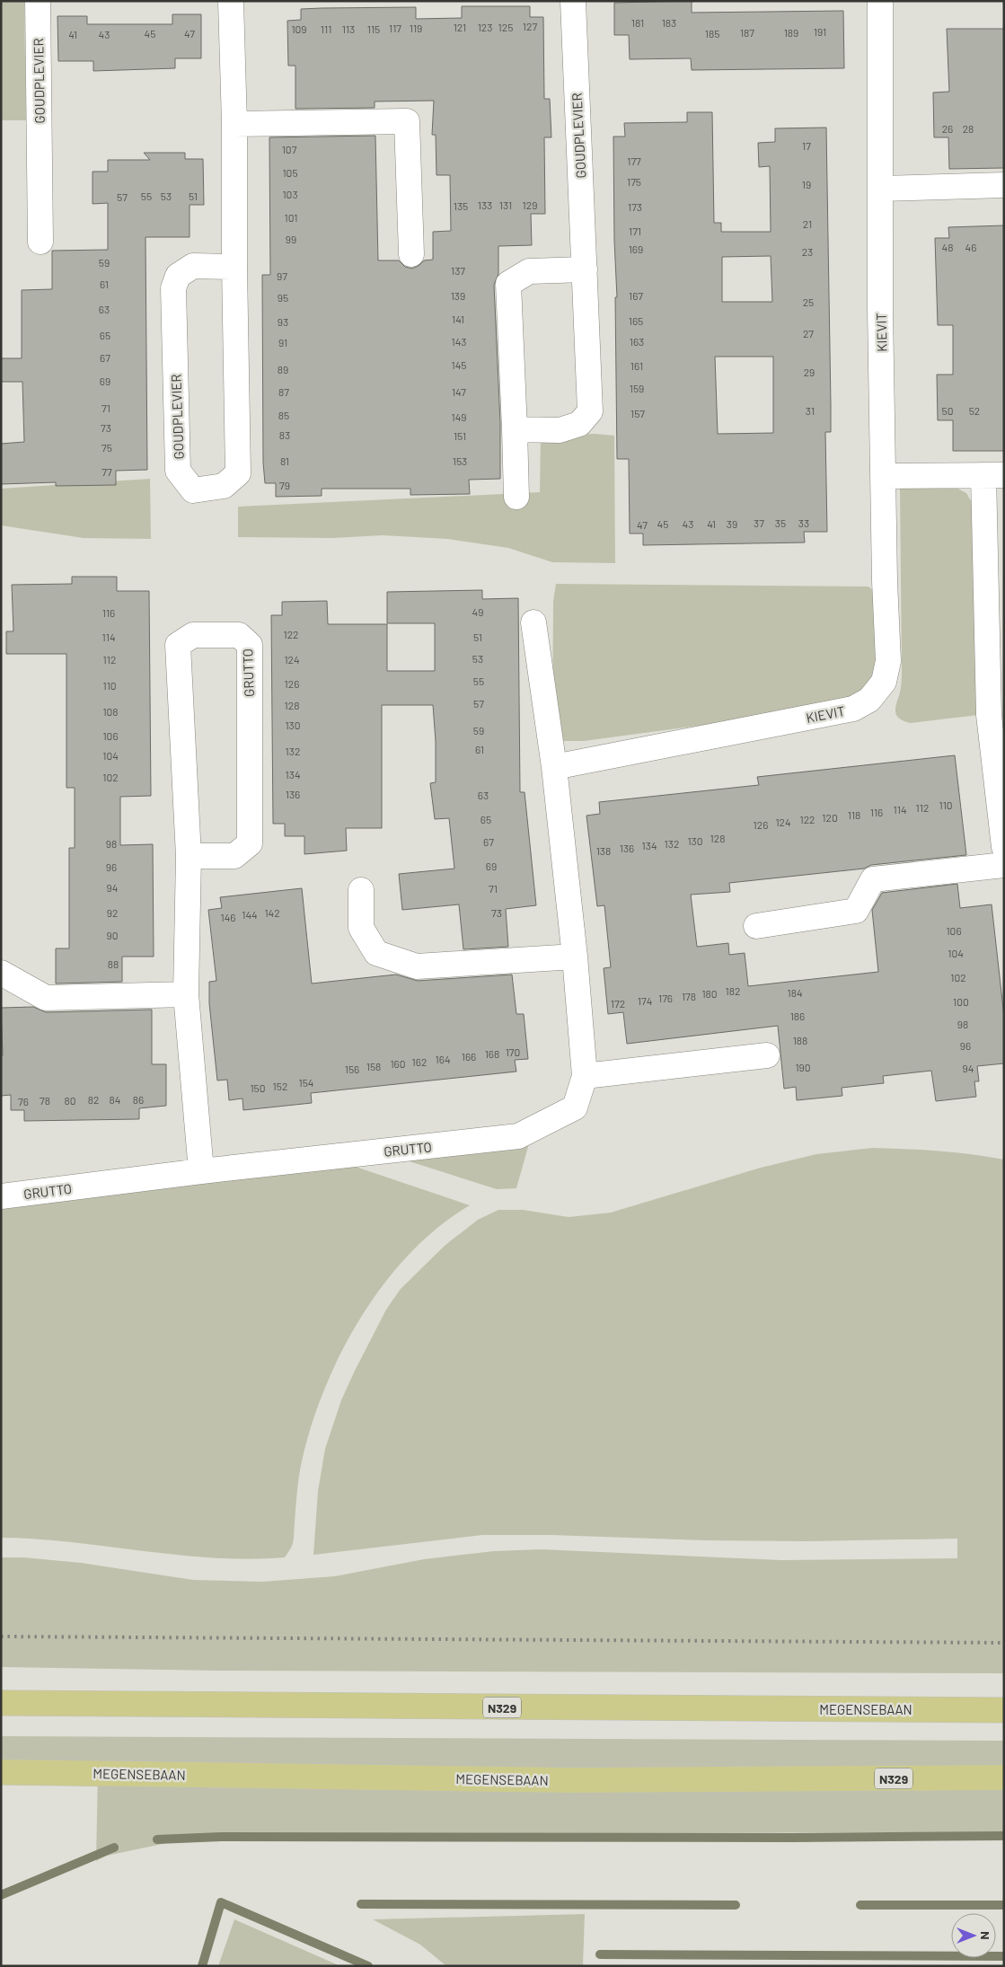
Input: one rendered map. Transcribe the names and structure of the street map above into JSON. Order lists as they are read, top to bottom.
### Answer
{
  "streets": {
    "main road": ["N329", "MEGENSEBAAN"],
    "street": ["GOUDPLEVIER", "KIEVIT", "GRUTTO"]
  },
  "house_numbers": [
    "181",
    "183",
    "127",
    "121",
    "123",
    "125",
    "117",
    "119",
    "109",
    "111",
    "113",
    "115",
    "191",
    "187",
    "189",
    "45",
    "47",
    "185",
    "41",
    "43",
    "26",
    "28",
    "17",
    "107",
    "177",
    "105",
    "175",
    "19",
    "103",
    "55",
    "53",
    "51",
    "57",
    "133",
    "131",
    "129",
    "135",
    "173",
    "101",
    "21",
    "171",
    "99",
    "48",
    "46",
    "169",
    "23",
    "59",
    "137",
    "97",
    "61",
    "139",
    "167",
    "95",
    "25",
    "63",
    "141",
    "165",
    "93",
    "27",
    "65",
    "143",
    "163",
    "91",
    "67",
    "145",
    "161",
    "89",
    "29",
    "69",
    "159",
    "87",
    "147",
    "71",
    "31",
    "50",
    "52",
    "157",
    "85",
    "149",
    "73",
    "83",
    "151",
    "75",
    "81",
    "153",
    "77",
    "79",
    "37",
    "35",
    "33",
    "45",
    "43",
    "41",
    "39",
    "47",
    "49",
    "116",
    "122",
    "114",
    "51",
    "53",
    "112",
    "124",
    "55",
    "126",
    "110",
    "57",
    "128",
    "108",
    "130",
    "59",
    "106",
    "61",
    "132",
    "104",
    "134",
    "102",
    "136",
    "63",
    "110",
    "112",
    "114",
    "116",
    "118",
    "120",
    "65",
    "122",
    "124",
    "126",
    "128",
    "130",
    "67",
    "98",
    "132",
    "134",
    "136",
    "138",
    "69",
    "96",
    "94",
    "71",
    "92",
    "142",
    "73",
    "144",
    "146",
    "106",
    "90",
    "104",
    "88",
    "102",
    "182",
    "184",
    "180",
    "178",
    "176",
    "174",
    "100",
    "172",
    "186",
    "98",
    "188",
    "96",
    "170",
    "168",
    "166",
    "164",
    "162",
    "160",
    "158",
    "190",
    "94",
    "156",
    "154",
    "152",
    "150",
    "82",
    "84",
    "86",
    "78",
    "80",
    "76"
  ],
  "north": "right"
}
